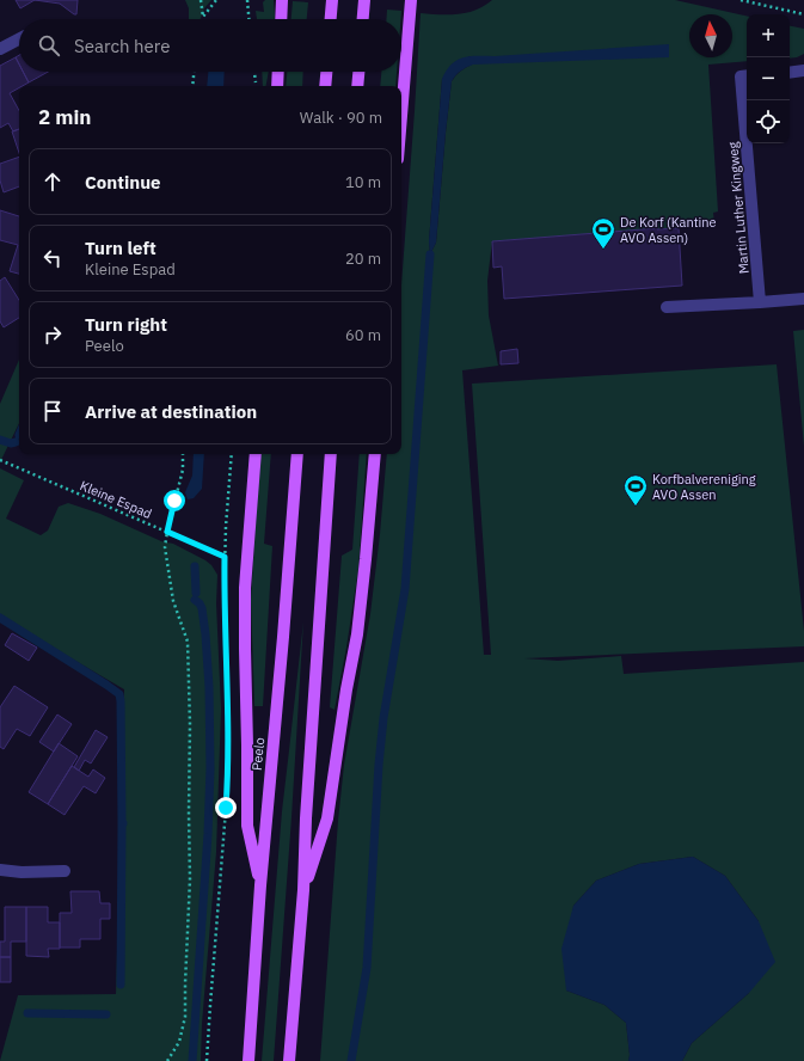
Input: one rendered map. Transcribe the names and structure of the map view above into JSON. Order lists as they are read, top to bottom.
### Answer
{
  "streets": {
    "main road": ["Peelo"],
    "street": ["Martin Luther Kingweg"],
    "path": ["Kleine Espad"]
  },
  "places": {
    "sports": ["De Korf (Kantine AVO Assen)", "Korfbalvereniging AVO Assen"]
  },
  "north": "top",
  "page": {
    "map_buttons": ["+", "−"],
    "search": "Search here",
    "heading": ["2 min", "Walk · 90 m"],
    "list": [
      ["Continue", "10 m"],
      ["Turn left", "Kleine Espad", "20 m"],
      ["Turn right", "Peelo", "60 m"],
      "Arrive at destination"
    ]
  }
}
